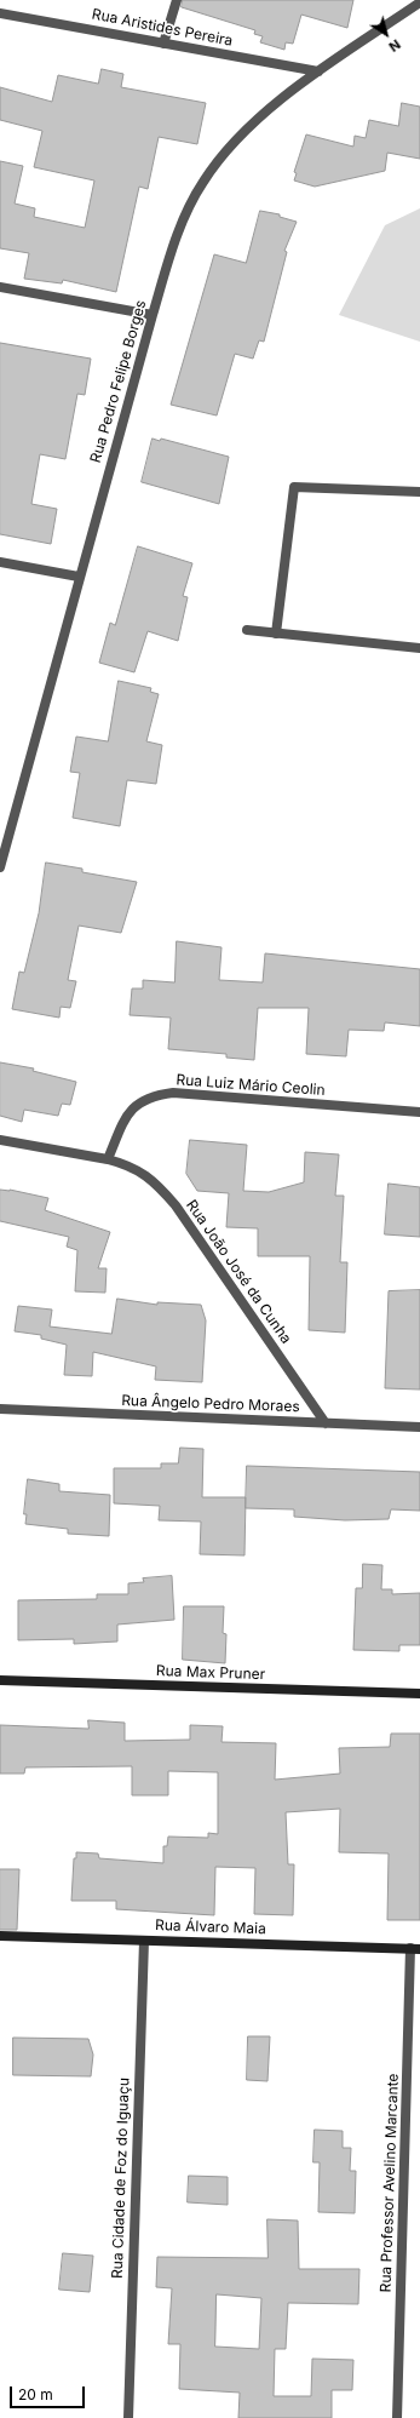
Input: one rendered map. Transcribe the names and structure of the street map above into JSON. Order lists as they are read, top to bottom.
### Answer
{
  "streets": {
    "street": [
      "Rua Aristides Pereira",
      "Rua Pedro Felipe Borges",
      "Rua Luiz Mário Ceolin",
      "Rua João José da Cunha",
      "Rua Ângelo Pedro Moraes",
      "Rua Max Pruner",
      "Rua Álvaro Maia",
      "Rua Cidade de Foz do Iguaçu",
      "Rua Professor Avelino Marcante"
    ]
  },
  "crossings": [
    ["Rua Aristides Pereira", "Rua Pedro Felipe Borges"],
    ["Rua Luiz Mário Ceolin", "Rua João José da Cunha"],
    ["Rua João José da Cunha", "Rua Ângelo Pedro Moraes"],
    ["Rua Álvaro Maia", "Rua Cidade de Foz do Iguaçu"],
    ["Rua Álvaro Maia", "Rua Professor Avelino Marcante"]
  ],
  "scale_bar": "20 m",
  "north": "bottom right"
}
